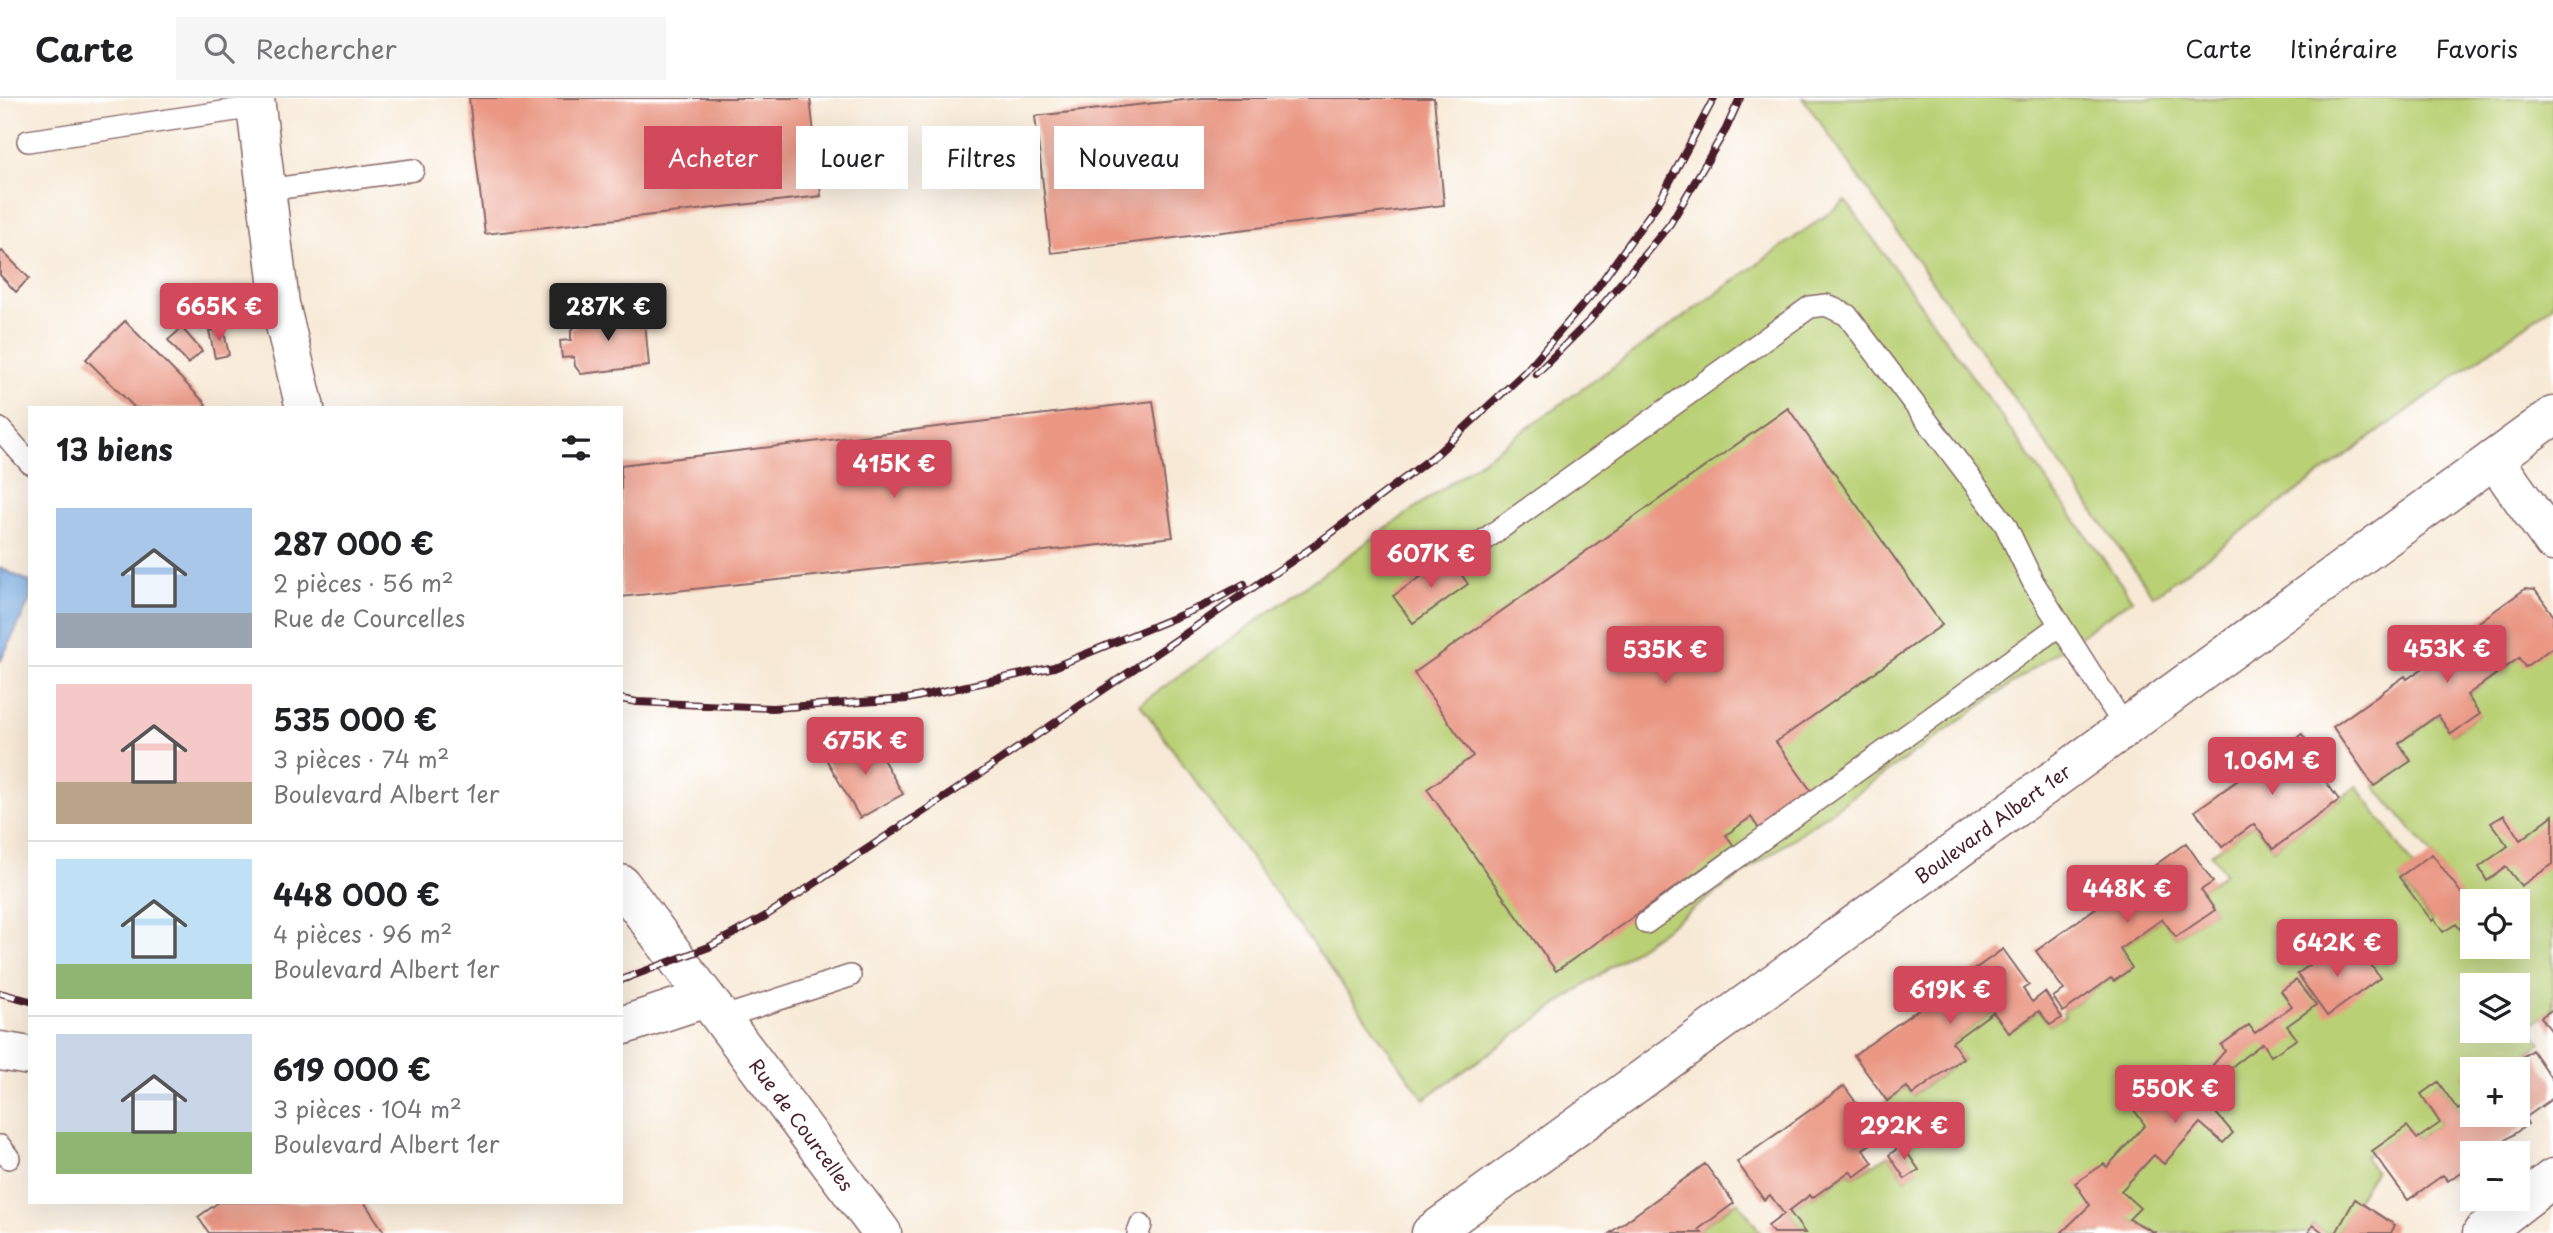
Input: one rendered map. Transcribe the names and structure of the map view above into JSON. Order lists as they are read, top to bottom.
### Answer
{
  "streets": {
    "main road": ["Boulevard Albert 1er", "Rue de Courcelles"]
  },
  "page": {
    "header": "Carte",
    "search": "Rechercher",
    "nav": ["Carte", "Itinéraire", "Favoris"],
    "chip": [
      "Acheter",
      "Louer",
      "Filtres",
      "Nouveau"
    ],
    "price": [
      "665K €",
      "287K €",
      "415K €",
      "607K €",
      "453K €",
      "535K €",
      "675K €",
      "1.06M €",
      "448K €",
      "642K €",
      "619K €",
      "550K €",
      "292K €"
    ],
    "heading": "13 biens",
    "list": [
      {
        "name": "287 000 €",
        "note": "2 pièces · 56 m² · Rue de Courcelles"
      },
      {
        "name": "535 000 €",
        "note": "3 pièces · 74 m² · Boulevard Albert 1er"
      },
      {
        "name": "448 000 €",
        "note": "4 pièces · 96 m² · Boulevard Albert 1er"
      },
      {
        "name": "619 000 €",
        "note": "3 pièces · 104 m² · Boulevard Albert 1er"
      }
    ],
    "map_buttons": ["+", "−"]
  }
}
